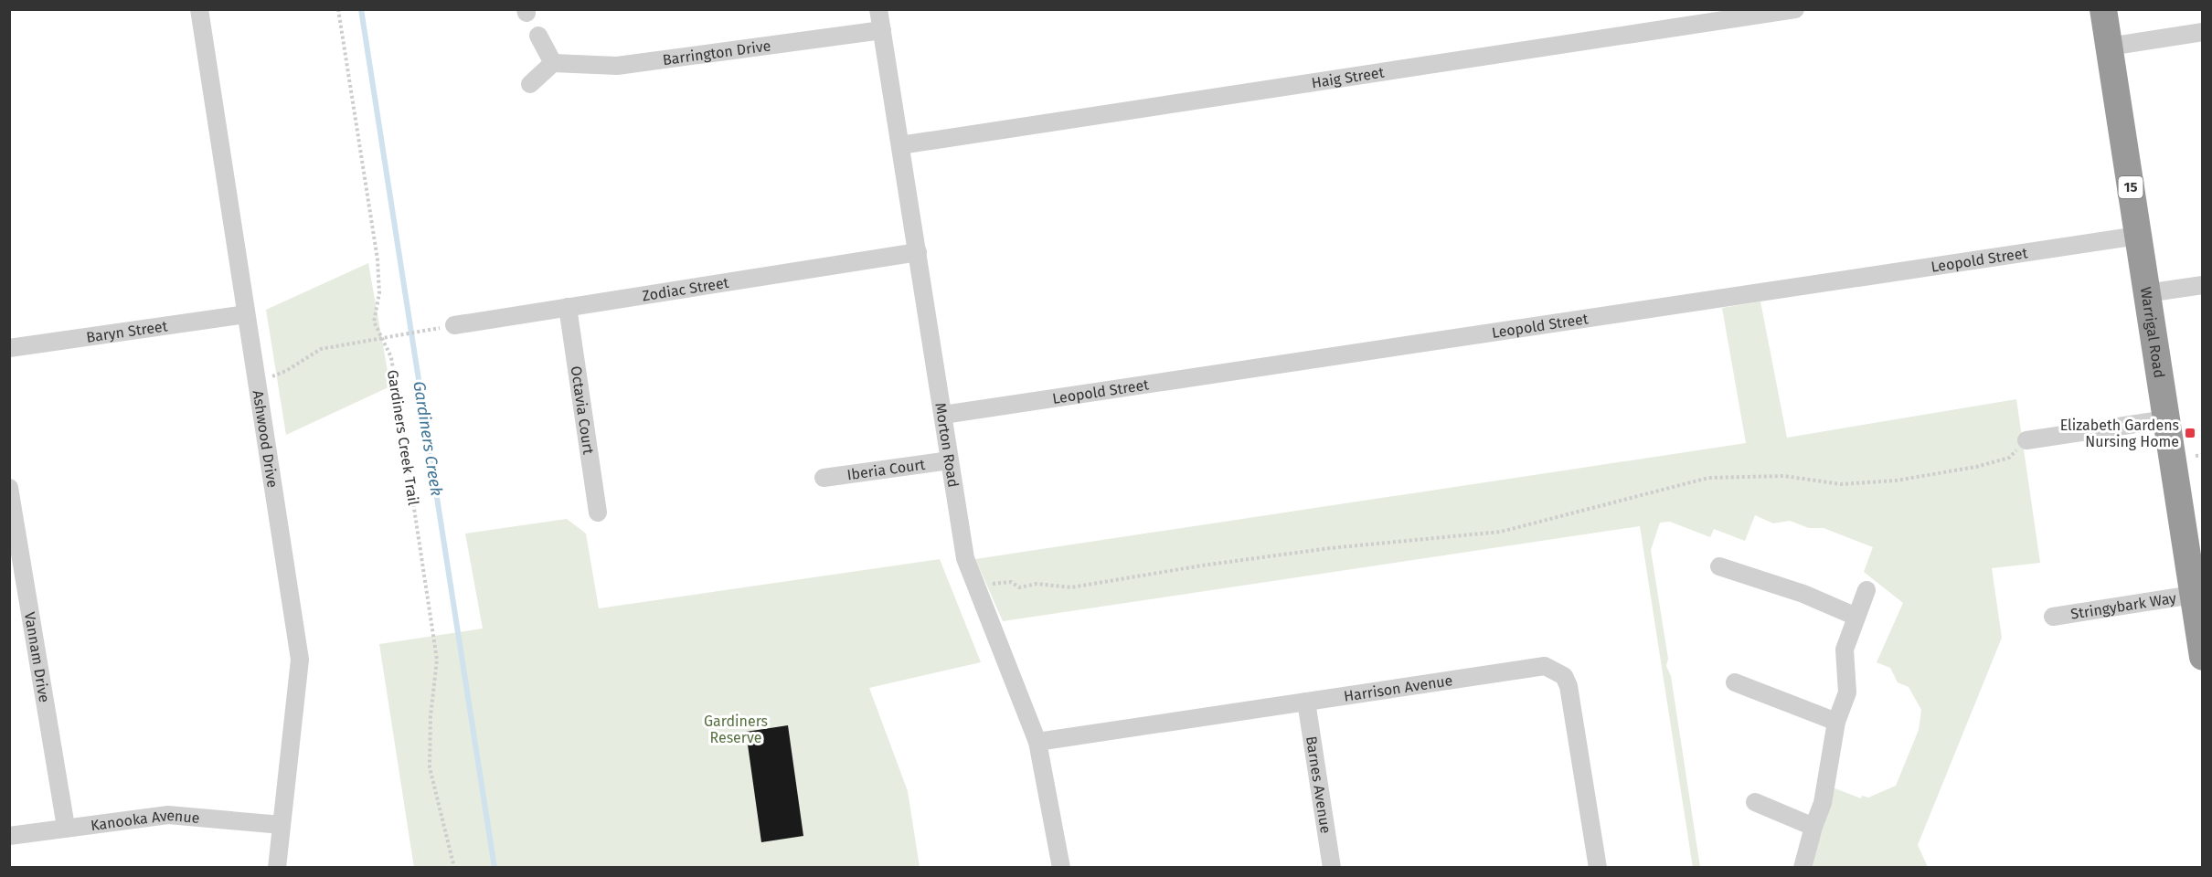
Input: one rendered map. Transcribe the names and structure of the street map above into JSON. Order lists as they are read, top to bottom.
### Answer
{
  "streets": {
    "highway": ["15", "Warrigal Road"],
    "street": [
      "Barrington Drive",
      "Haig Street",
      "Leopold Street",
      "Zodiac Street",
      "Baryn Street",
      "Octavia Court",
      "Ashwood Drive",
      "Morton Road",
      "Iberia Court",
      "Stringybark Way",
      "Vannam Drive",
      "Harrison Avenue",
      "Barnes Avenue",
      "Kanooka Avenue"
    ],
    "path": ["Gardiners Creek Trail"]
  },
  "crossings": [
    ["Barrington Drive", "Morton Road"],
    ["Haig Street", "Morton Road"],
    ["Leopold Street", "Warrigal Road"],
    ["Leopold Street", "Morton Road"],
    ["Zodiac Street", "Octavia Court"],
    ["Zodiac Street", "Morton Road"],
    ["Baryn Street", "Ashwood Drive"],
    ["Warrigal Road", "Stringybark Way"],
    ["Ashwood Drive", "Kanooka Avenue"],
    ["Morton Road", "Iberia Court"],
    ["Morton Road", "Harrison Avenue"],
    ["Vannam Drive", "Kanooka Avenue"],
    ["Harrison Avenue", "Barnes Avenue"]
  ],
  "water": ["Gardiners Creek"],
  "parks": ["Gardiners Reserve"],
  "places": {
    "transit": ["Elizabeth Gardens Nursing Home"]
  }
}
